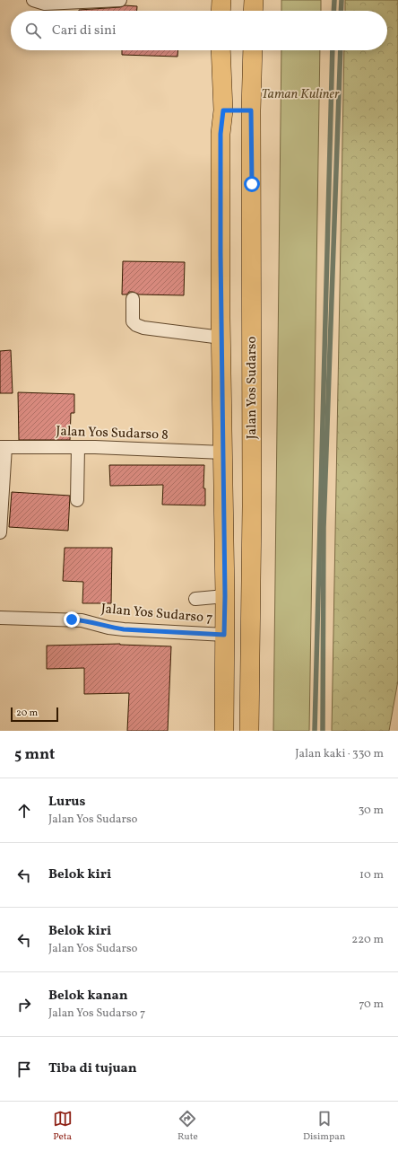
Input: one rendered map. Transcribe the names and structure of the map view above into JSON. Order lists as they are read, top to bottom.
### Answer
{
  "streets": {
    "main road": ["Jalan Yos Sudarso"],
    "street": ["Jalan Yos Sudarso 8", "Jalan Yos Sudarso 7"]
  },
  "parks": ["Taman Kuliner"],
  "scale_bar": "20 m",
  "page": {
    "search": "Cari di sini",
    "scale": "20 m",
    "heading": ["5 mnt", "Jalan kaki · 330 m"],
    "list": [
      ["Lurus", "Jalan Yos Sudarso", "30 m"],
      ["Belok kiri", "10 m"],
      ["Belok kiri", "Jalan Yos Sudarso", "220 m"],
      ["Belok kanan", "Jalan Yos Sudarso 7", "70 m"],
      "Tiba di tujuan"
    ],
    "nav": ["Peta", "Rute", "Disimpan"]
  }
}
